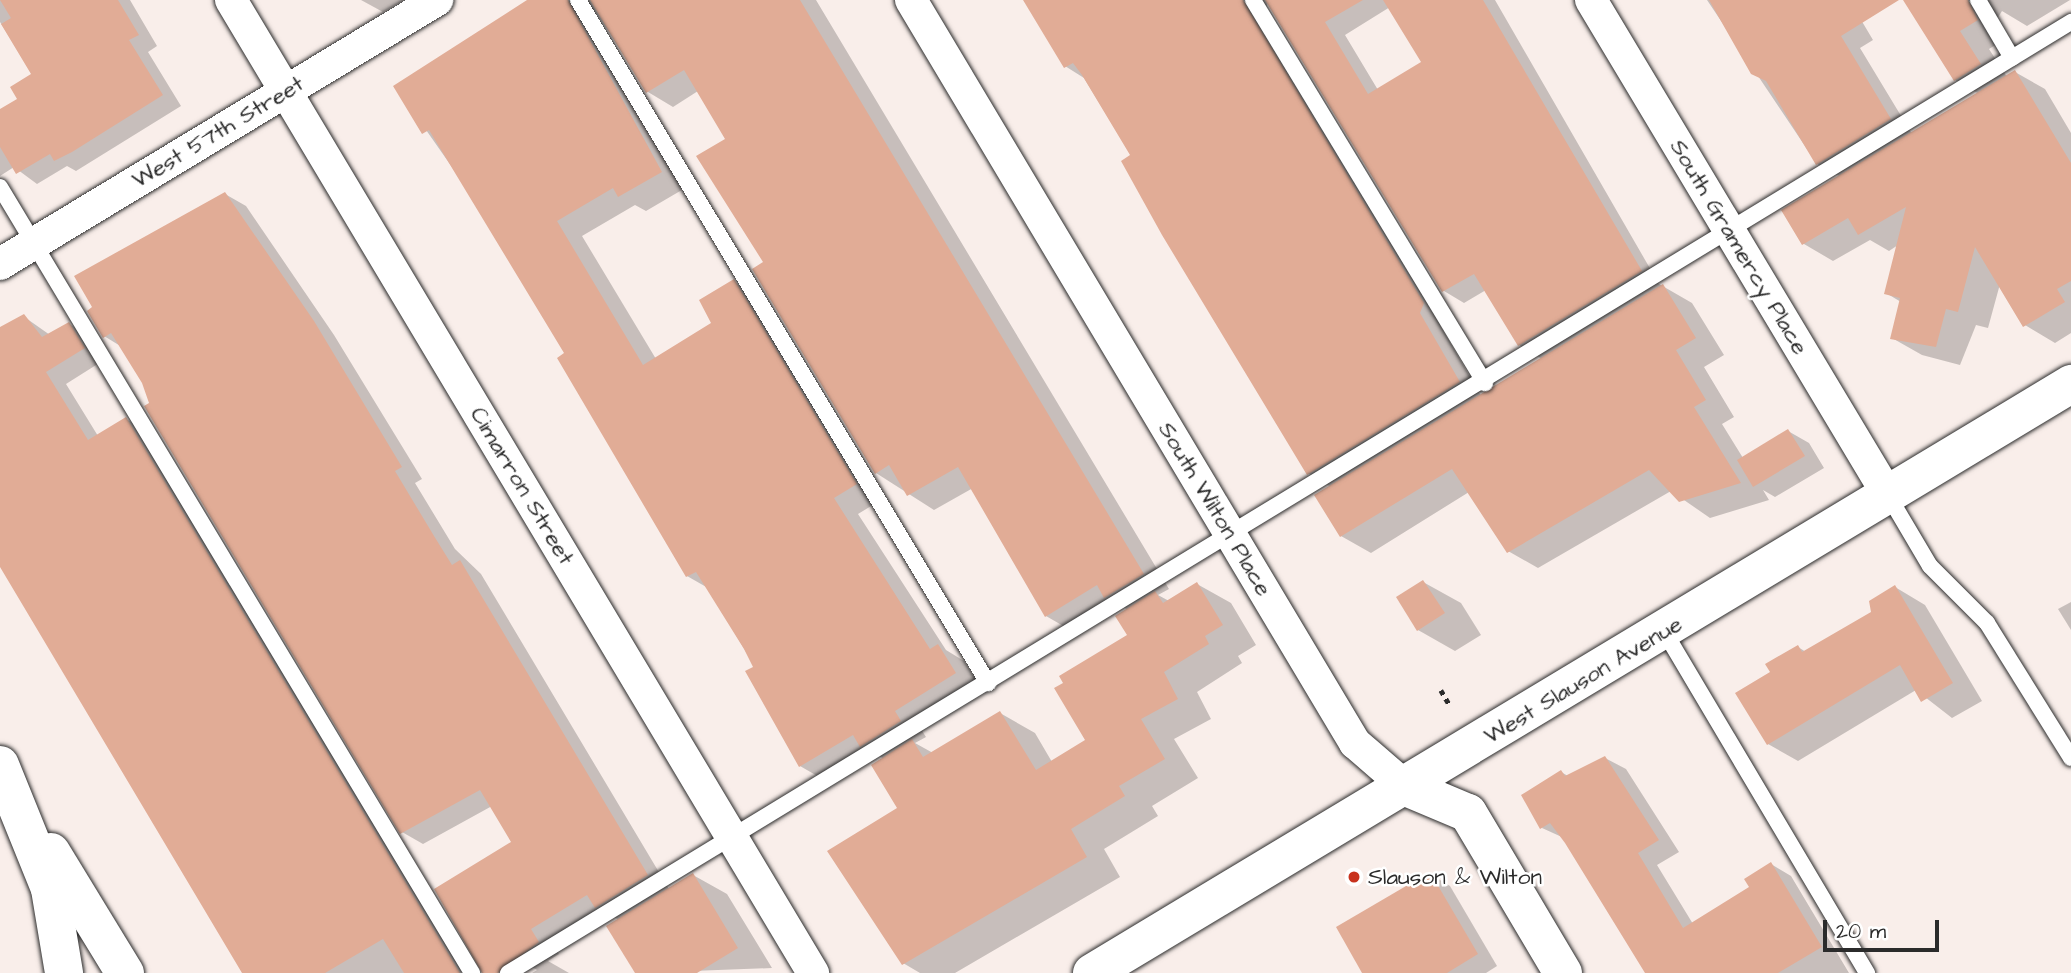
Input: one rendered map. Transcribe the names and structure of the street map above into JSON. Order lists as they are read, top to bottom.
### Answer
{
  "streets": {
    "main road": ["South Wilton Place", "West Slauson Avenue"],
    "street": ["West 57th Street", "South Gramercy Place", "Cimarron Street"]
  },
  "crossings": [
    ["West 57th Street", "Cimarron Street"],
    ["South Gramercy Place", "West Slauson Avenue"],
    ["South Wilton Place", "West Slauson Avenue"]
  ],
  "places": ["Slauson & Wilton"],
  "scale_bar": "20 m"
}
